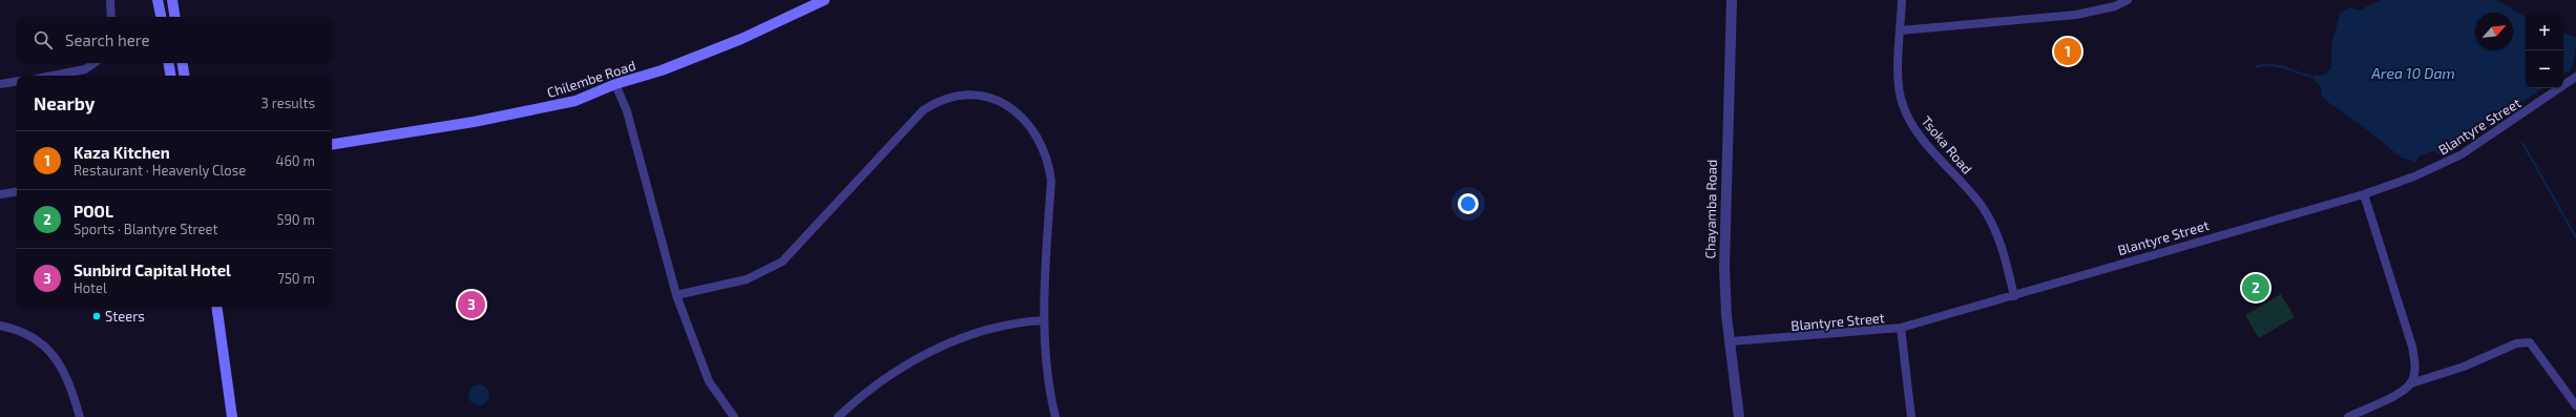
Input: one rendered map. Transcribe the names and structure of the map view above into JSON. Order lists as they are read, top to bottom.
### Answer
{
  "streets": {
    "main road": ["Chilembe Road"],
    "street": ["Blantyre Street", "Tsoka Road", "Chayamba Road"]
  },
  "crossings": [
    ["Blantyre Street", "Tsoka Road"],
    ["Blantyre Street", "Chayamba Road"]
  ],
  "water": ["Area 10 Dam"],
  "places": ["Steers"],
  "north": "top right",
  "page": {
    "map_buttons": ["+", "−"],
    "search": "Search here",
    "pins": ["1", "2", "3"],
    "heading": ["Nearby", "3 results"],
    "list": [
      {
        "mark": "1",
        "name": "Kaza Kitchen",
        "note": "Restaurant · Heavenly Close",
        "value": "460 m"
      },
      {
        "mark": "2",
        "name": "POOL",
        "note": "Sports · Blantyre Street",
        "value": "590 m"
      },
      {
        "mark": "3",
        "name": "Sunbird Capital Hotel",
        "note": "Hotel",
        "value": "750 m"
      }
    ]
  }
}
